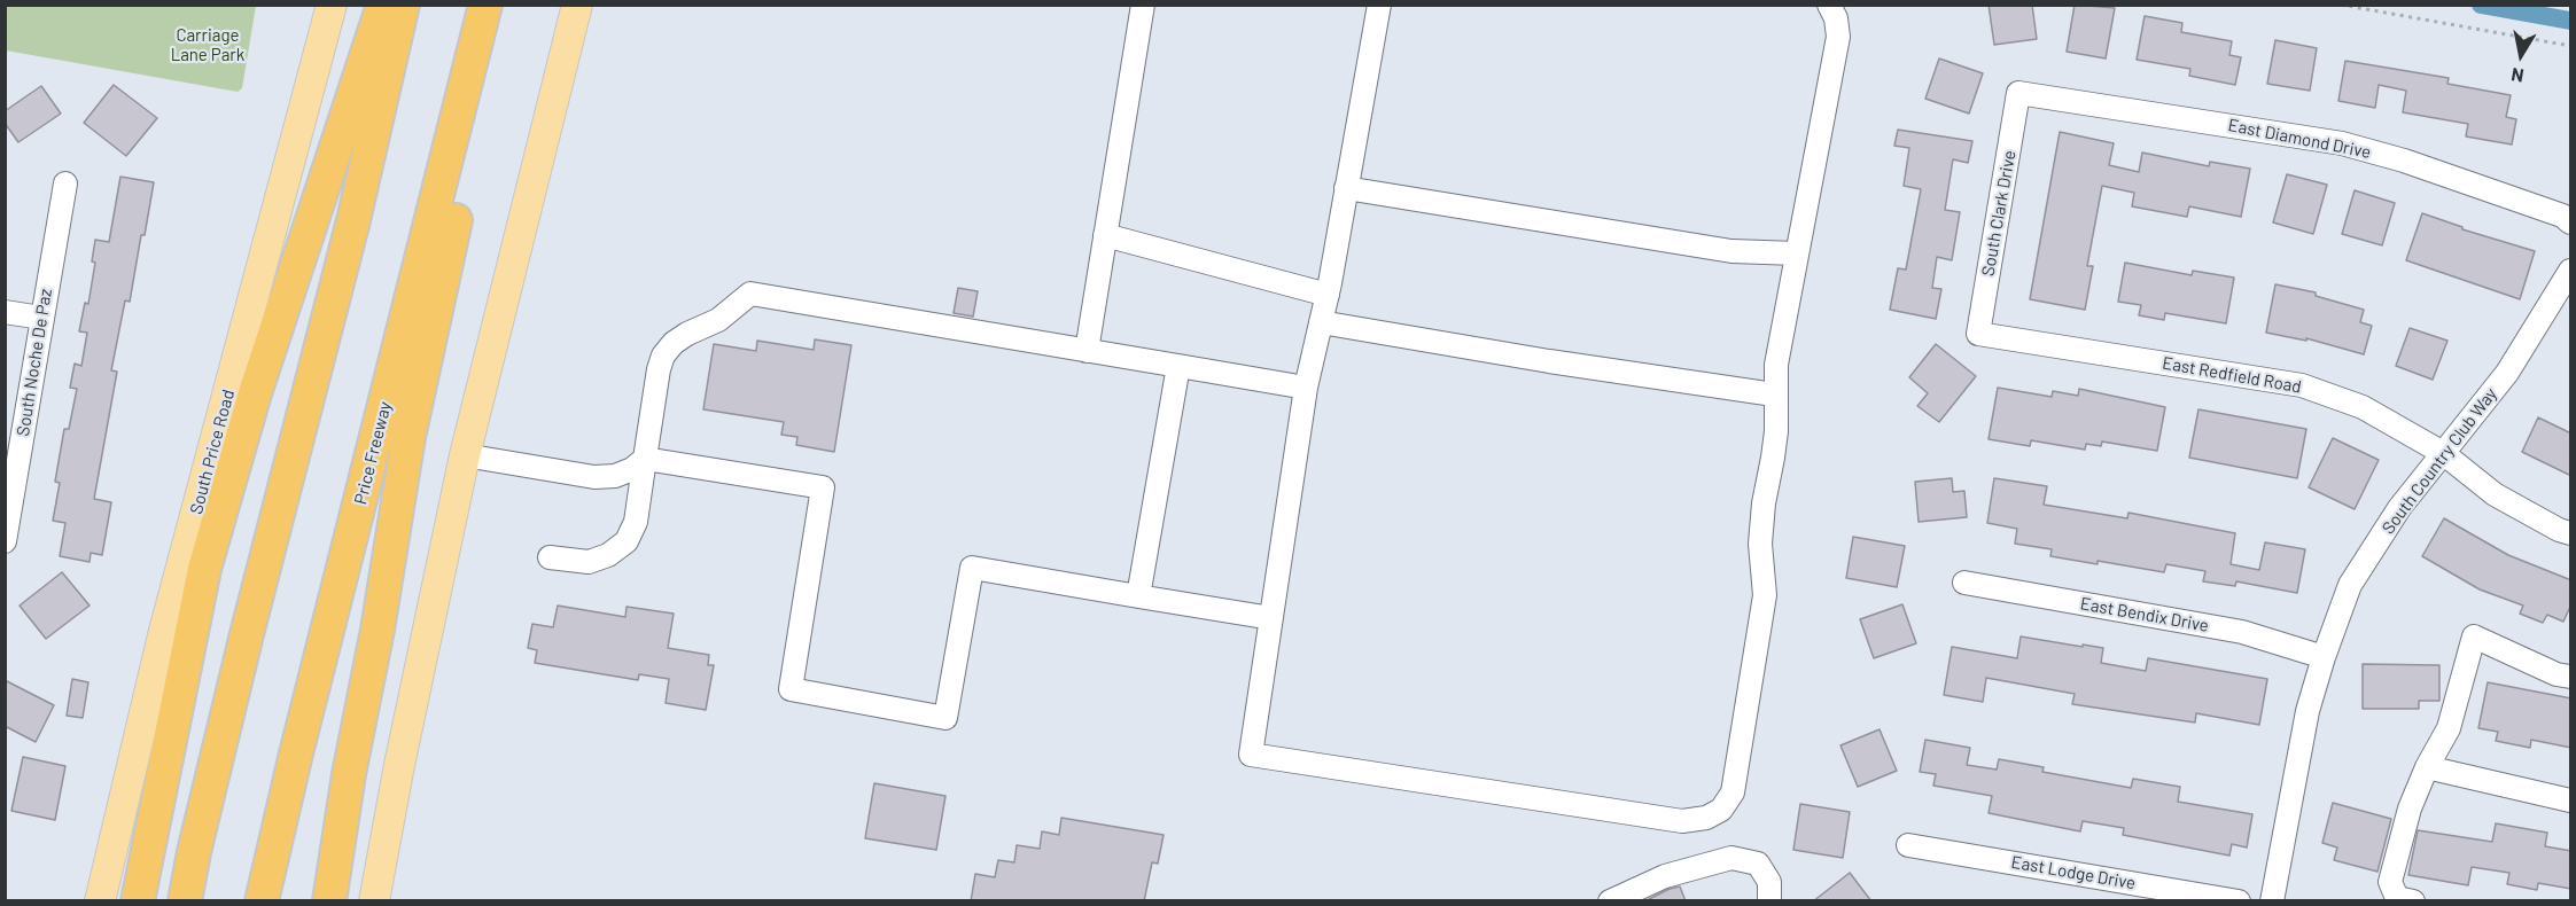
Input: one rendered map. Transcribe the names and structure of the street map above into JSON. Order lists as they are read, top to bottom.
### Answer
{
  "streets": {
    "highway": ["Price Freeway"],
    "main road": ["South Price Road"],
    "street": [
      "East Diamond Drive",
      "South Clark Drive",
      "South Noche De Paz",
      "East Redfield Road",
      "South Country Club Way",
      "East Bendix Drive",
      "East Lodge Drive"
    ]
  },
  "crossings": [
    ["East Diamond Drive", "South Clark Drive"],
    ["South Clark Drive", "East Redfield Road"],
    ["East Redfield Road", "South Country Club Way"],
    ["South Country Club Way", "East Bendix Drive"]
  ],
  "parks": ["Carriage Lane Park"],
  "north": "bottom"
}
